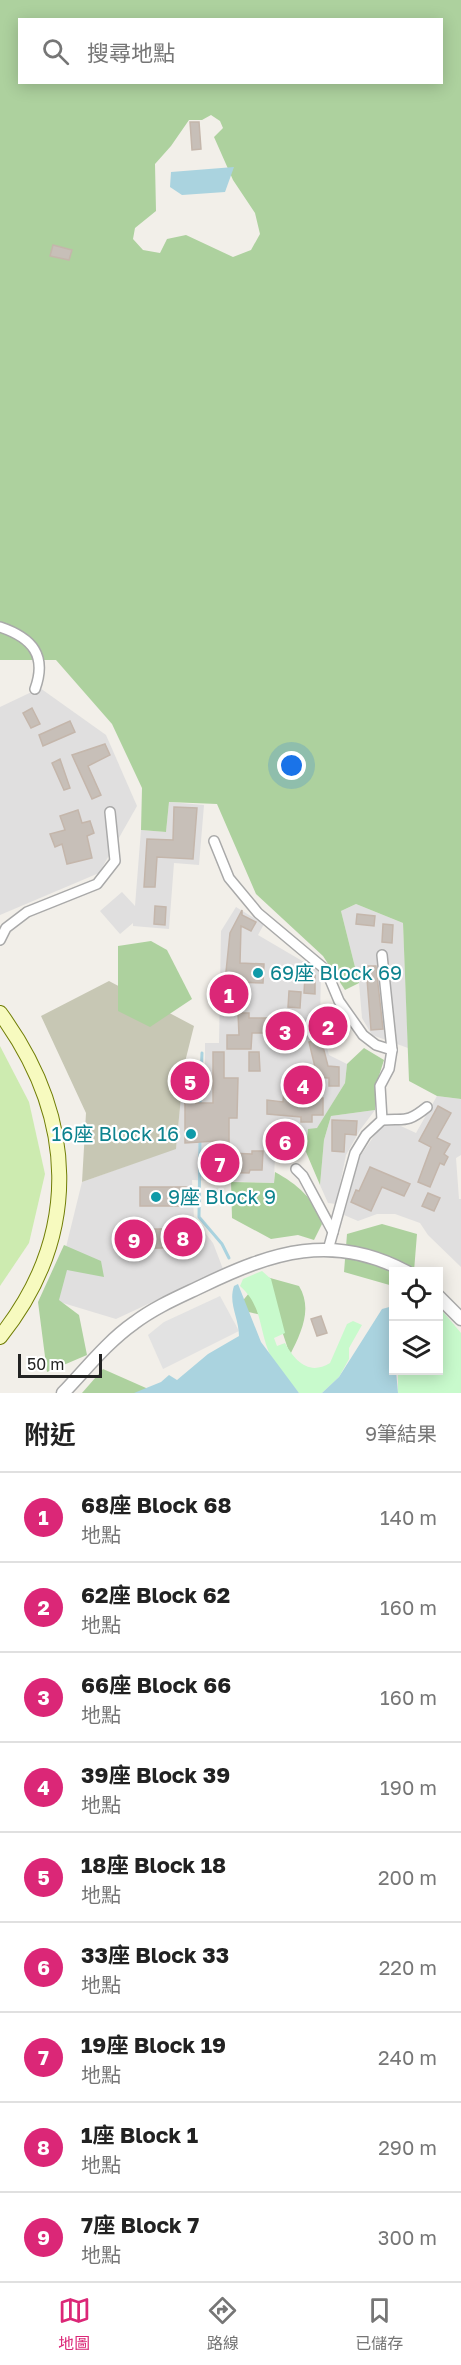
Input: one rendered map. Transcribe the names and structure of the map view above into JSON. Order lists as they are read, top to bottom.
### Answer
{
  "places": ["69座 Block 69", "16座 Block 16", "9座 Block 9"],
  "scale_bar": "50 m",
  "page": {
    "search": "搜尋地點",
    "pins": [
      "1",
      "2",
      "3",
      "5",
      "4",
      "6",
      "7",
      "8",
      "9"
    ],
    "scale": "50 m",
    "heading": ["附近", "9筆結果"],
    "list": [
      {
        "mark": "1",
        "name": "68座 Block 68",
        "note": "地點",
        "value": "140 m"
      },
      {
        "mark": "2",
        "name": "62座 Block 62",
        "note": "地點",
        "value": "160 m"
      },
      {
        "mark": "3",
        "name": "66座 Block 66",
        "note": "地點",
        "value": "160 m"
      },
      {
        "mark": "4",
        "name": "39座 Block 39",
        "note": "地點",
        "value": "190 m"
      },
      {
        "mark": "5",
        "name": "18座 Block 18",
        "note": "地點",
        "value": "200 m"
      },
      {
        "mark": "6",
        "name": "33座 Block 33",
        "note": "地點",
        "value": "220 m"
      },
      {
        "mark": "7",
        "name": "19座 Block 19",
        "note": "地點",
        "value": "240 m"
      },
      {
        "mark": "8",
        "name": "1座 Block 1",
        "note": "地點",
        "value": "290 m"
      },
      {
        "mark": "9",
        "name": "7座 Block 7",
        "note": "地點",
        "value": "300 m"
      }
    ],
    "nav": ["地圖", "路線", "已儲存"]
  }
}
